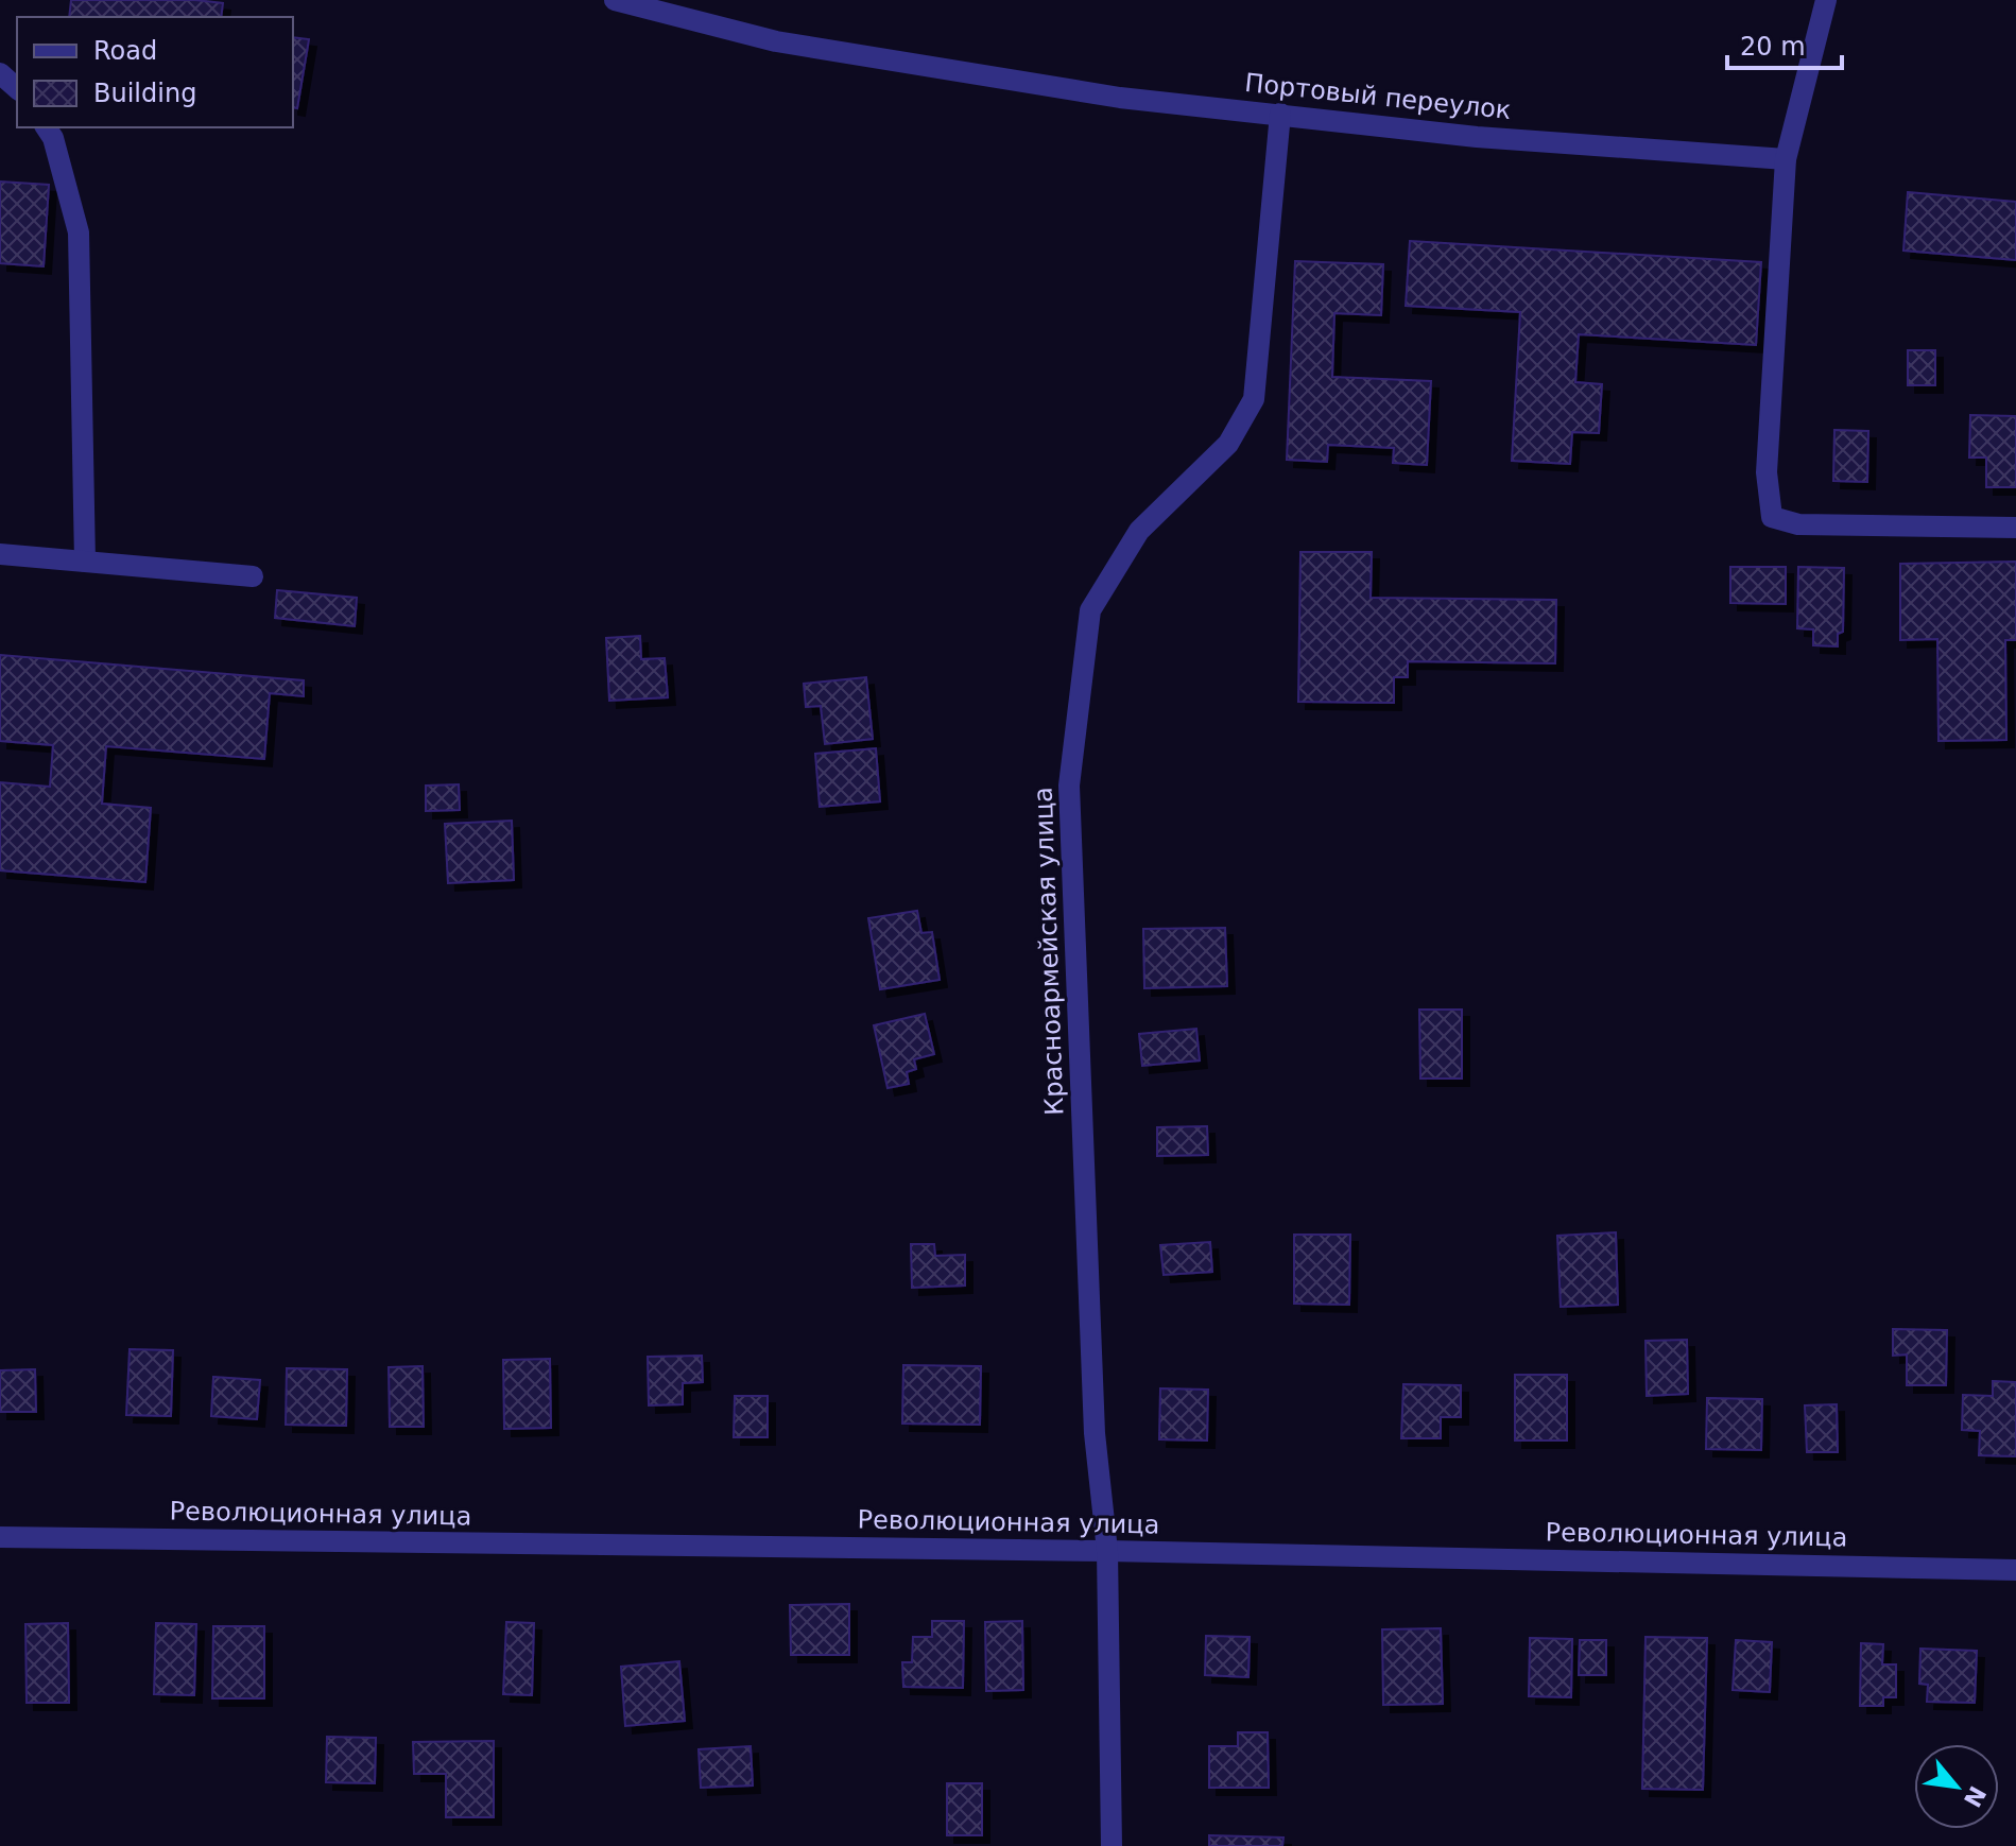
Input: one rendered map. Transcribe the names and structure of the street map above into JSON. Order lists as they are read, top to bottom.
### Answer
{
  "streets": {
    "street": ["Портовый переулок", "Красноармейская улица", "Революционная улица"]
  },
  "crossings": [
    ["Портовый переулок", "Красноармейская улица"],
    ["Красноармейская улица", "Революционная улица"]
  ],
  "legend": ["Road", "Building"],
  "scale_bar": "20 m",
  "north": "bottom right"
}
